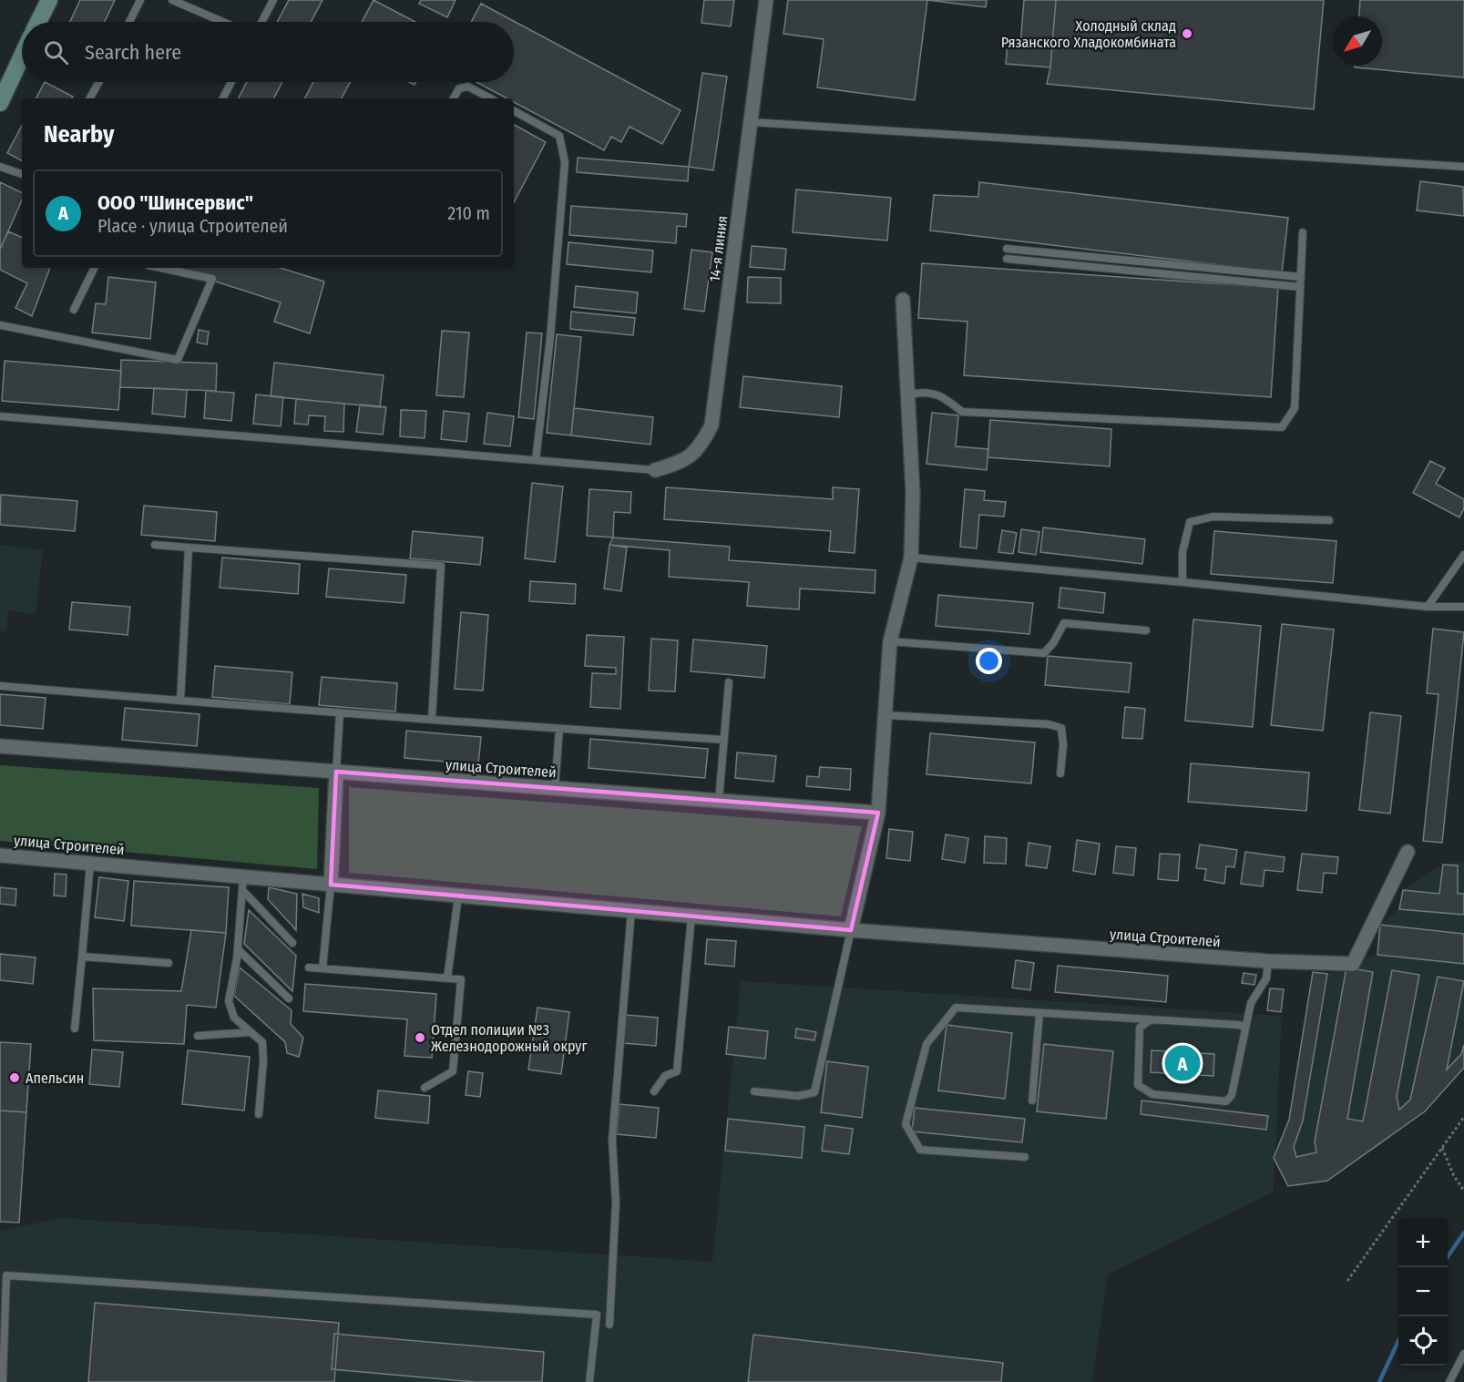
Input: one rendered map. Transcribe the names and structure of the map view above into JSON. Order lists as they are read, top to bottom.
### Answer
{
  "streets": {
    "street": ["14-я линия", "улица Строителей"]
  },
  "places": ["Холодный склад Рязанского Хладокомбината", "Отдел полиции №3 Железнодорожный округ", "Апельсин"],
  "north": "bottom left",
  "page": {
    "search": "Search here",
    "heading": "Nearby",
    "list": [
      {
        "mark": "A",
        "name": "ООО \"Шинсервис\"",
        "note": "Place · улица Строителей",
        "value": "210 m"
      }
    ],
    "pins": "A",
    "map_buttons": ["+", "−"]
  }
}
